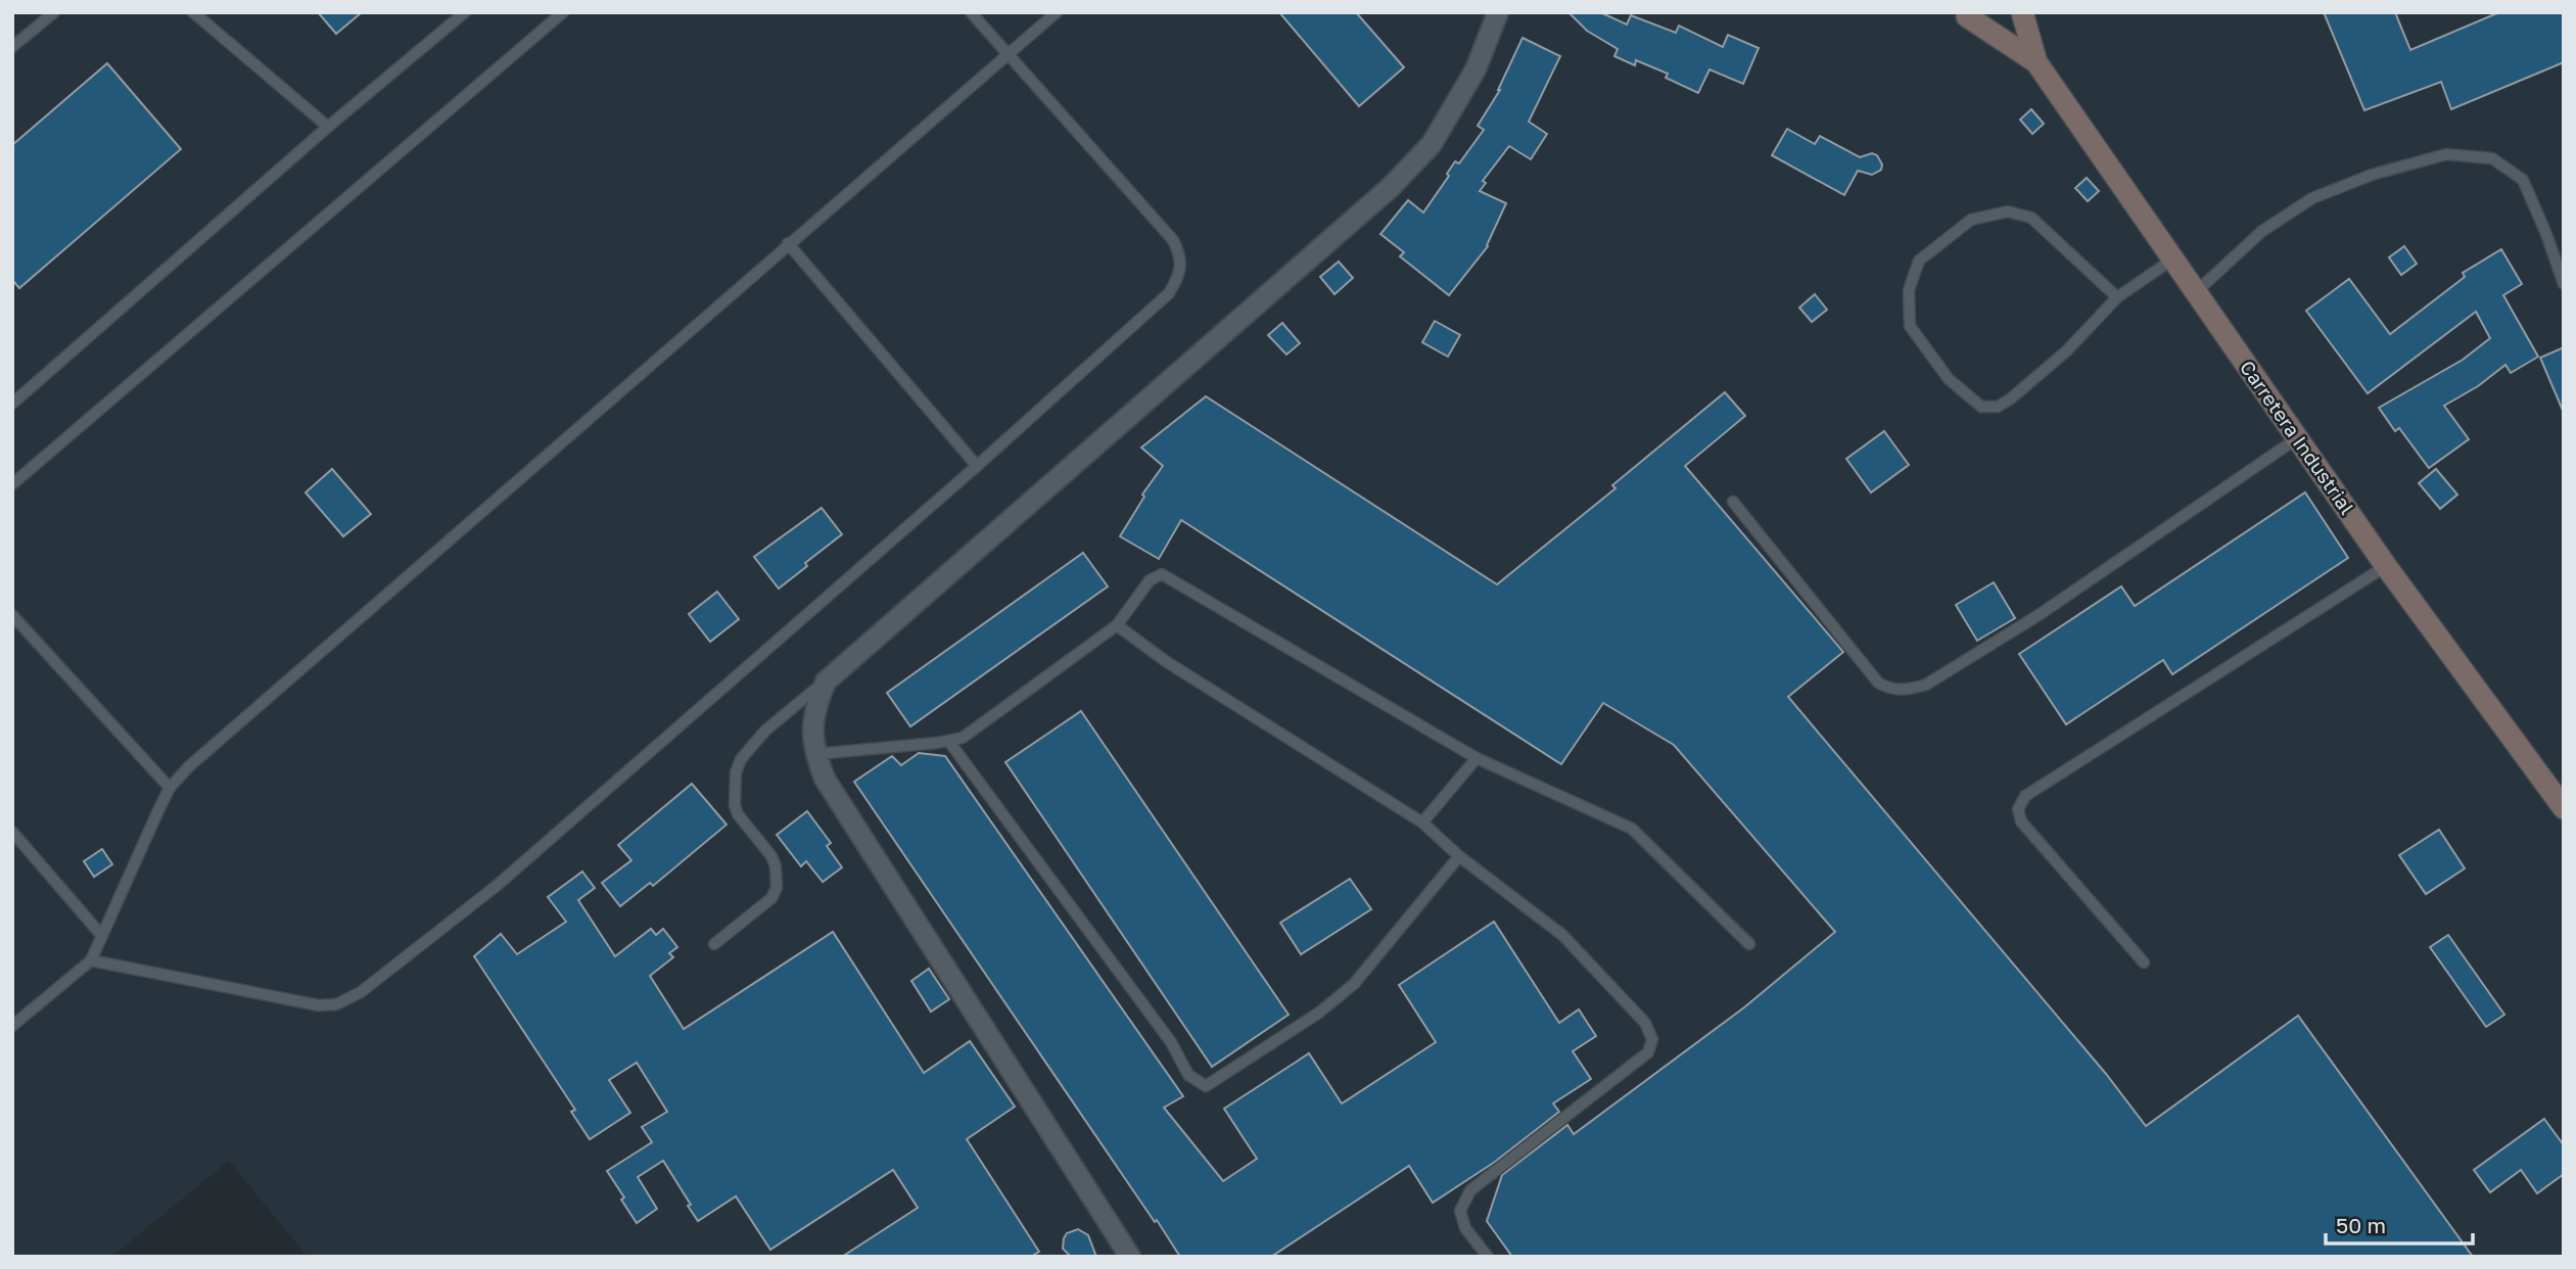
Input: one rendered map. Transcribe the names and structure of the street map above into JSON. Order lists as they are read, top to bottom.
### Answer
{
  "streets": {
    "main road": ["Carretera Industrial"]
  },
  "scale_bar": "50 m"
}
